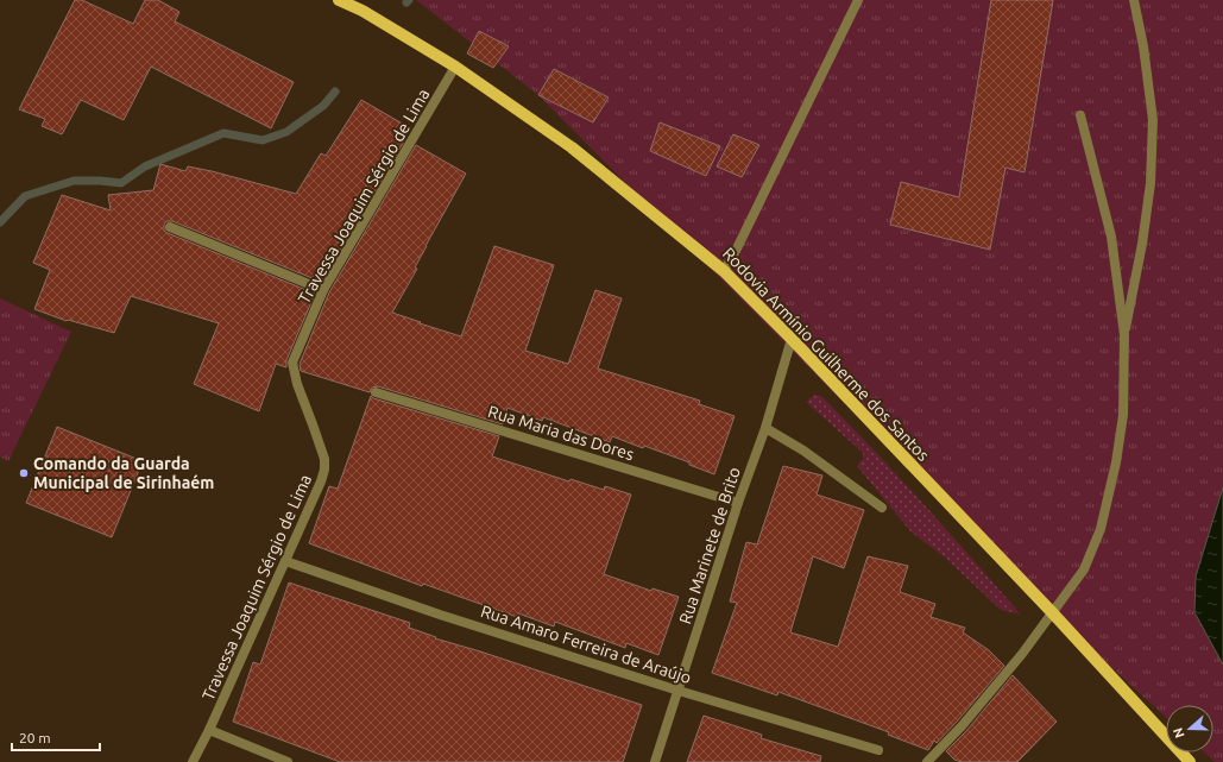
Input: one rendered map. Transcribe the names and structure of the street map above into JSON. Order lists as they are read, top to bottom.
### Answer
{
  "streets": {
    "main road": ["Rodovia Armínio Guilherme dos Santos"],
    "street": [
      "Travessa Joaquim Sérgio de Lima",
      "Rua Maria das Dores",
      "Rua Marinete de Brito",
      "Rua Amaro Ferreira de Araújo"
    ]
  },
  "crossings": [
    ["Travessa Joaquim Sérgio de Lima", "Rodovia Armínio Guilherme dos Santos"],
    ["Travessa Joaquim Sérgio de Lima", "Rua Amaro Ferreira de Araújo"],
    ["Rodovia Armínio Guilherme dos Santos", "Rua Marinete de Brito"],
    ["Rua Maria das Dores", "Rua Marinete de Brito"],
    ["Rua Marinete de Brito", "Rua Amaro Ferreira de Araújo"]
  ],
  "places": ["Comando da Guarda Municipal de Sirinhaém"],
  "scale_bar": "20 m",
  "north": "left"
}
